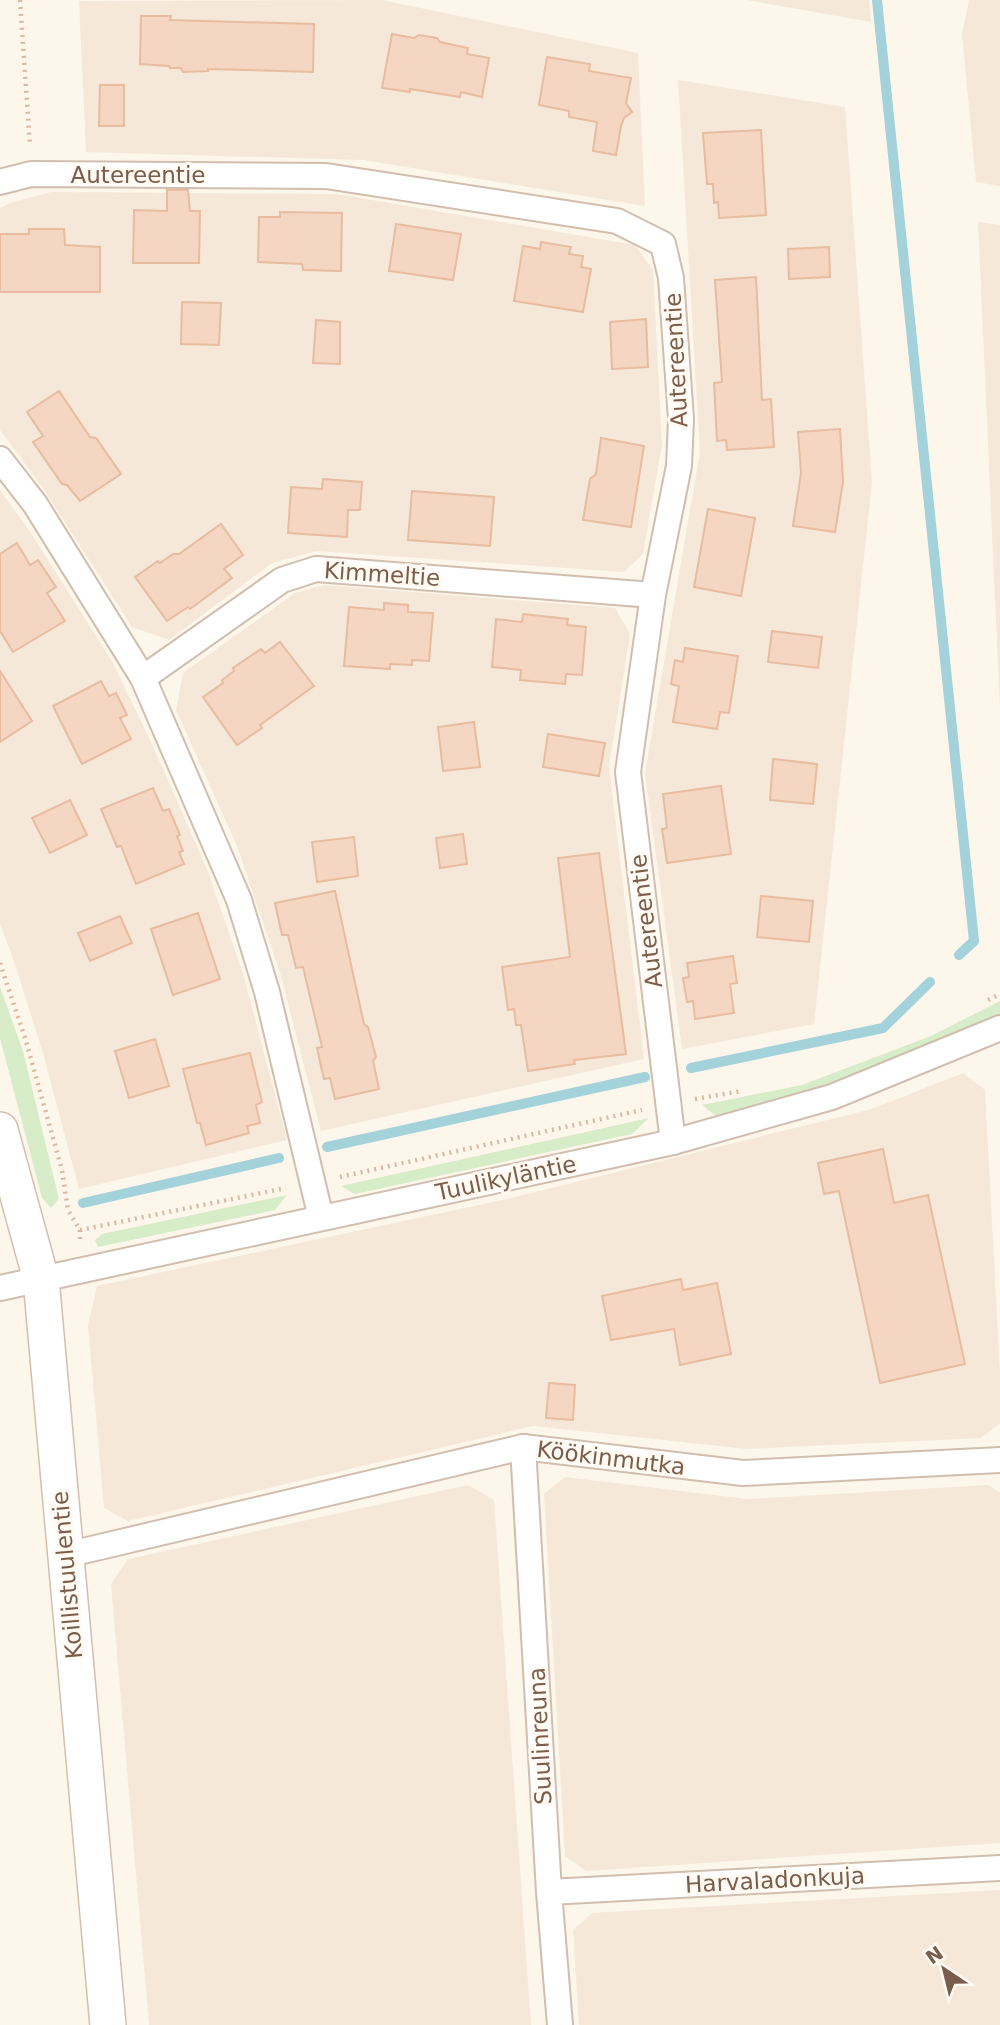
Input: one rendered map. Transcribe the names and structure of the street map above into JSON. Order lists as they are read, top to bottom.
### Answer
{
  "streets": {
    "street": [
      "Autereentie",
      "Kimmeltie",
      "Tuulikyläntie",
      "Köökinmutka",
      "Koillistuulentie",
      "Suulinreuna",
      "Harvaladonkuja"
    ]
  },
  "crossings": [
    ["Autereentie", "Kimmeltie"],
    ["Autereentie", "Tuulikyläntie"],
    ["Tuulikyläntie", "Koillistuulentie"],
    ["Köökinmutka", "Koillistuulentie"],
    ["Köökinmutka", "Suulinreuna"],
    ["Suulinreuna", "Harvaladonkuja"]
  ],
  "north": "top left"
}
